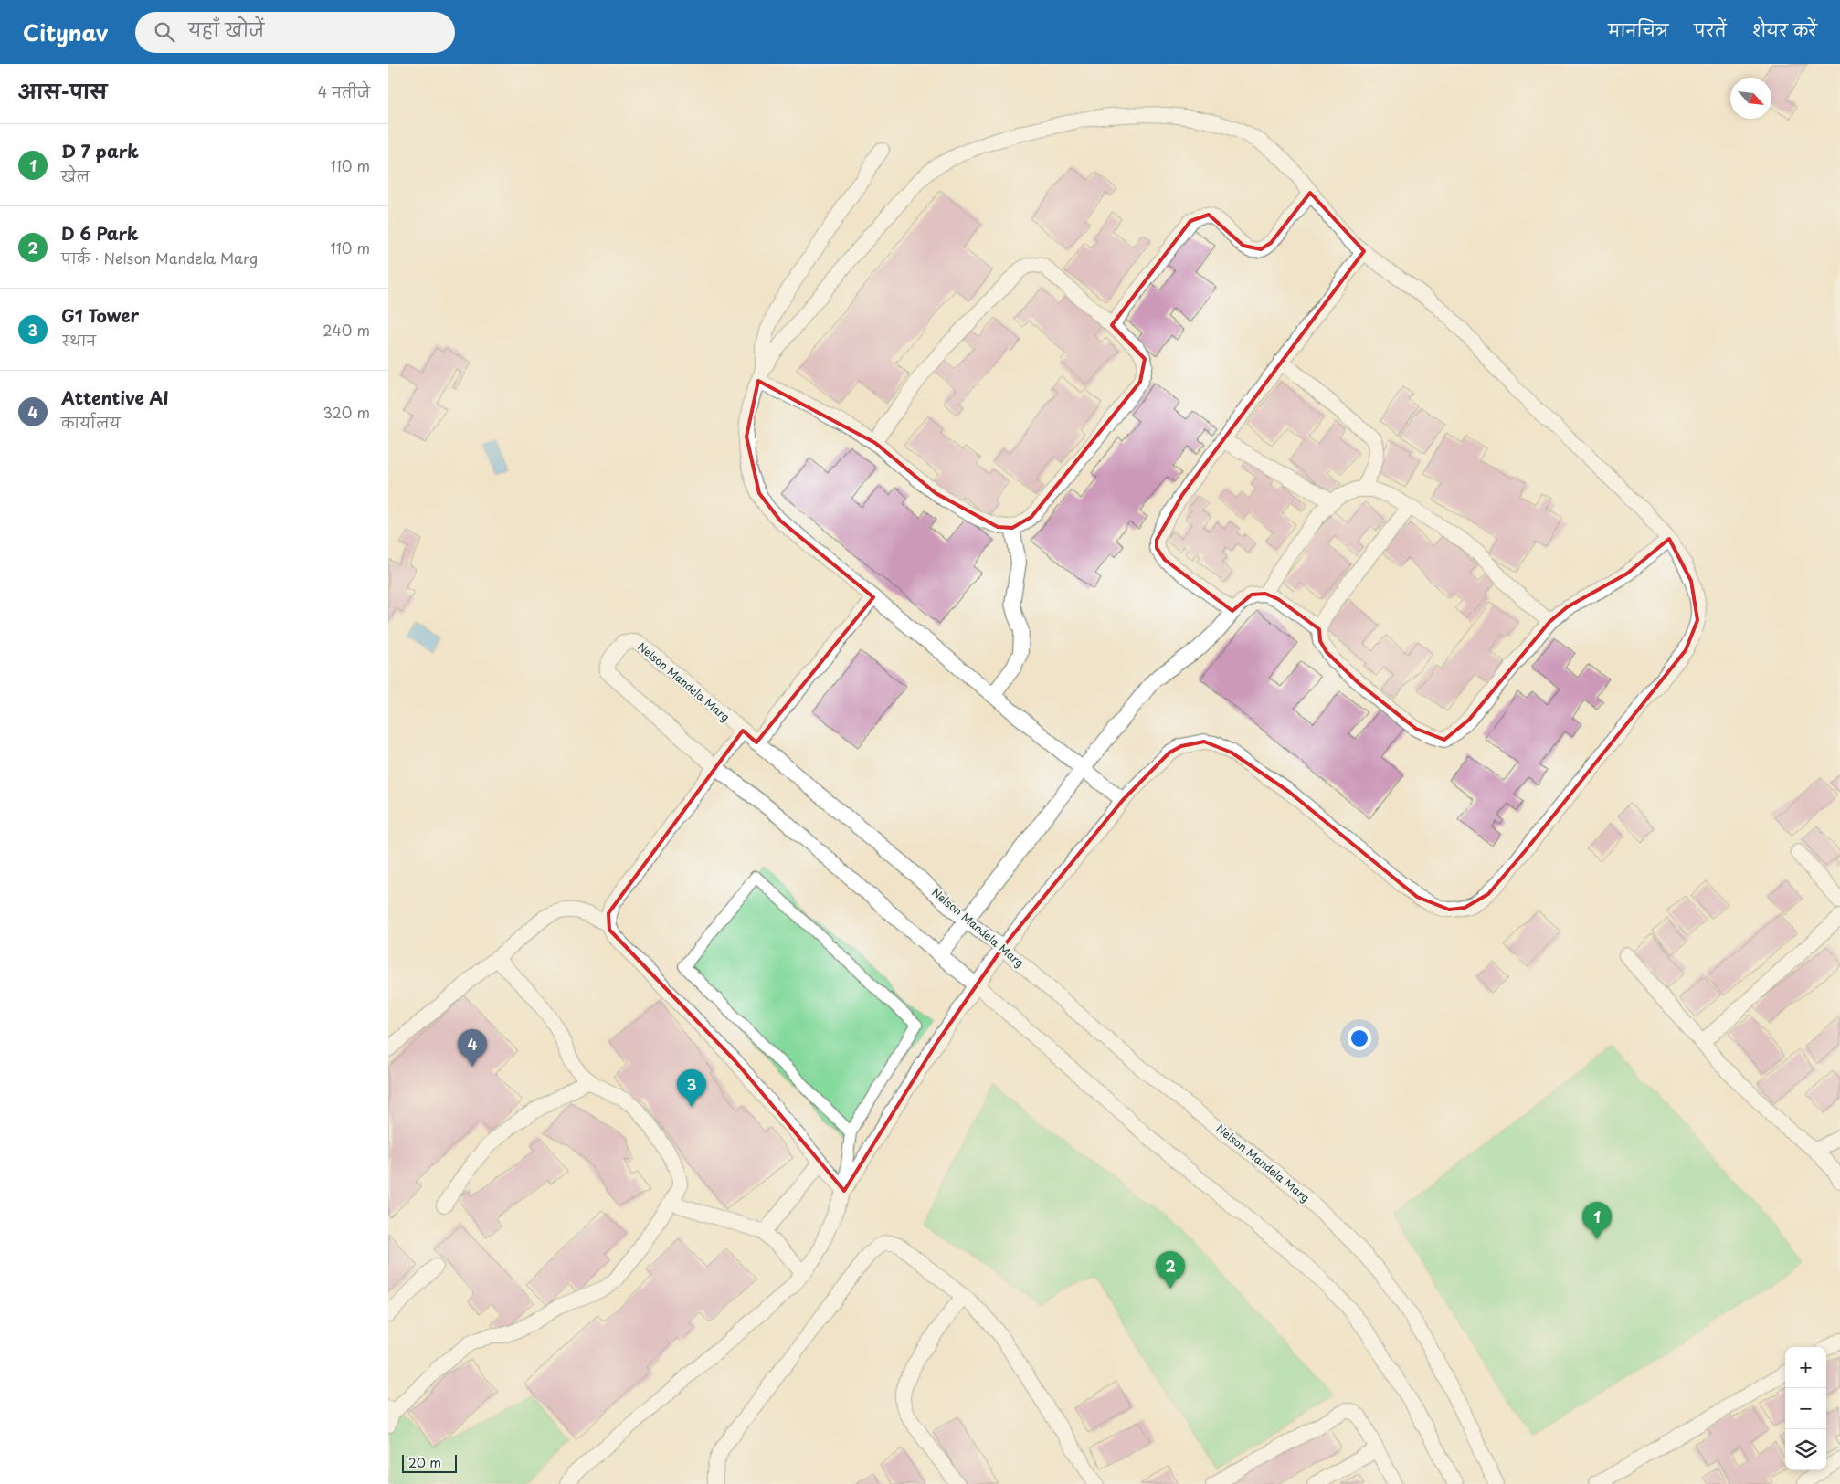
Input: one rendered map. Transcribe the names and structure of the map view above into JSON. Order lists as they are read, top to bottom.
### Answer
{
  "streets": {
    "street": ["Nelson Mandela Marg"]
  },
  "scale_bar": "20 m",
  "north": "bottom right",
  "page": {
    "header": "Citynav",
    "search": "यहाँ खोजें",
    "nav": ["मानचित्र", "परतें", "शेयर करें"],
    "heading": ["आस-पास", "4 नतीजे"],
    "list": [
      {
        "mark": "1",
        "name": "D 7 park",
        "note": "खेल",
        "value": "110 m"
      },
      {
        "mark": "2",
        "name": "D 6 Park",
        "note": "पार्क · Nelson Mandela Marg",
        "value": "110 m"
      },
      {
        "mark": "3",
        "name": "G1 Tower",
        "note": "स्थान",
        "value": "240 m"
      },
      {
        "mark": "4",
        "name": "Attentive AI",
        "note": "कार्यालय",
        "value": "320 m"
      }
    ],
    "pins": [
      "4",
      "3",
      "1",
      "2"
    ],
    "map_buttons": ["+", "−"],
    "scale": "20 m"
  }
}
